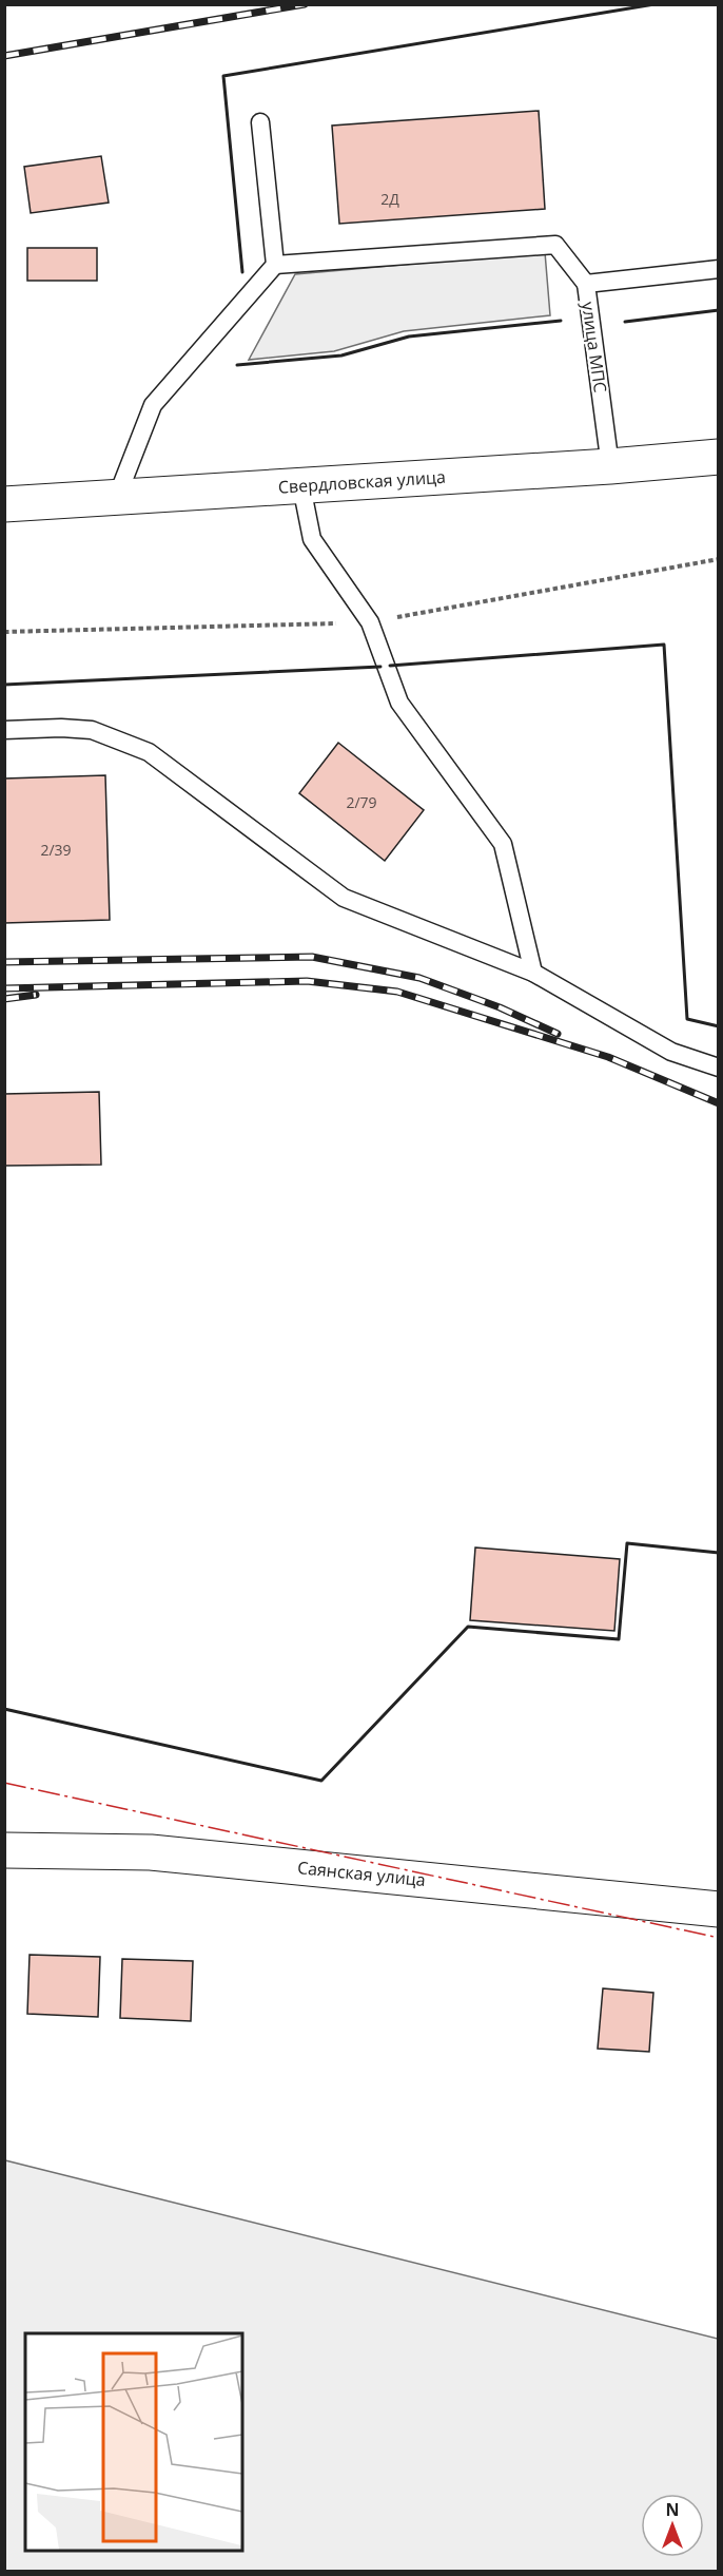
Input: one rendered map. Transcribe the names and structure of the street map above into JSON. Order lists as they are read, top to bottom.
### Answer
{
  "streets": {
    "main road": ["Свердловская улица", "Саянская улица"],
    "lane": ["улица МПС"]
  },
  "crossings": [
    ["улица МПС", "Свердловская улица"]
  ],
  "house_numbers": ["2Д", "2/79", "2/39"],
  "north": "top"
}
